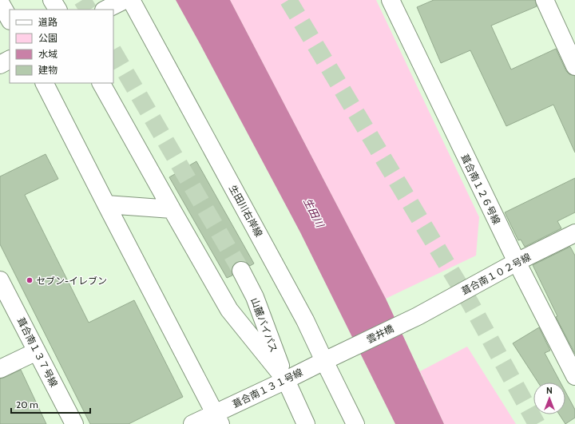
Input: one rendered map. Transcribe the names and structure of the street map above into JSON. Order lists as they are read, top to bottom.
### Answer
{
  "streets": {
    "street": [
      "葺合南１２６号線",
      "生田川右岸線",
      "葺合南１０２号線",
      "山麓バイパス",
      "雲井橋",
      "葺合南１３７号線",
      "葺合南１３１号線"
    ]
  },
  "crossings": [
    ["葺合南１２６号線", "葺合南１０２号線"],
    ["生田川右岸線", "葺合南１３１号線"],
    ["葺合南１０２号線", "雲井橋"],
    ["山麓バイパス", "葺合南１３１号線"],
    ["雲井橋", "葺合南１３１号線"]
  ],
  "water": ["生田川"],
  "places": ["セブン-イレブン"],
  "legend": [
    "道路",
    "公園",
    "水域",
    "建物"
  ],
  "scale_bar": "20 m",
  "north": "top"
}
